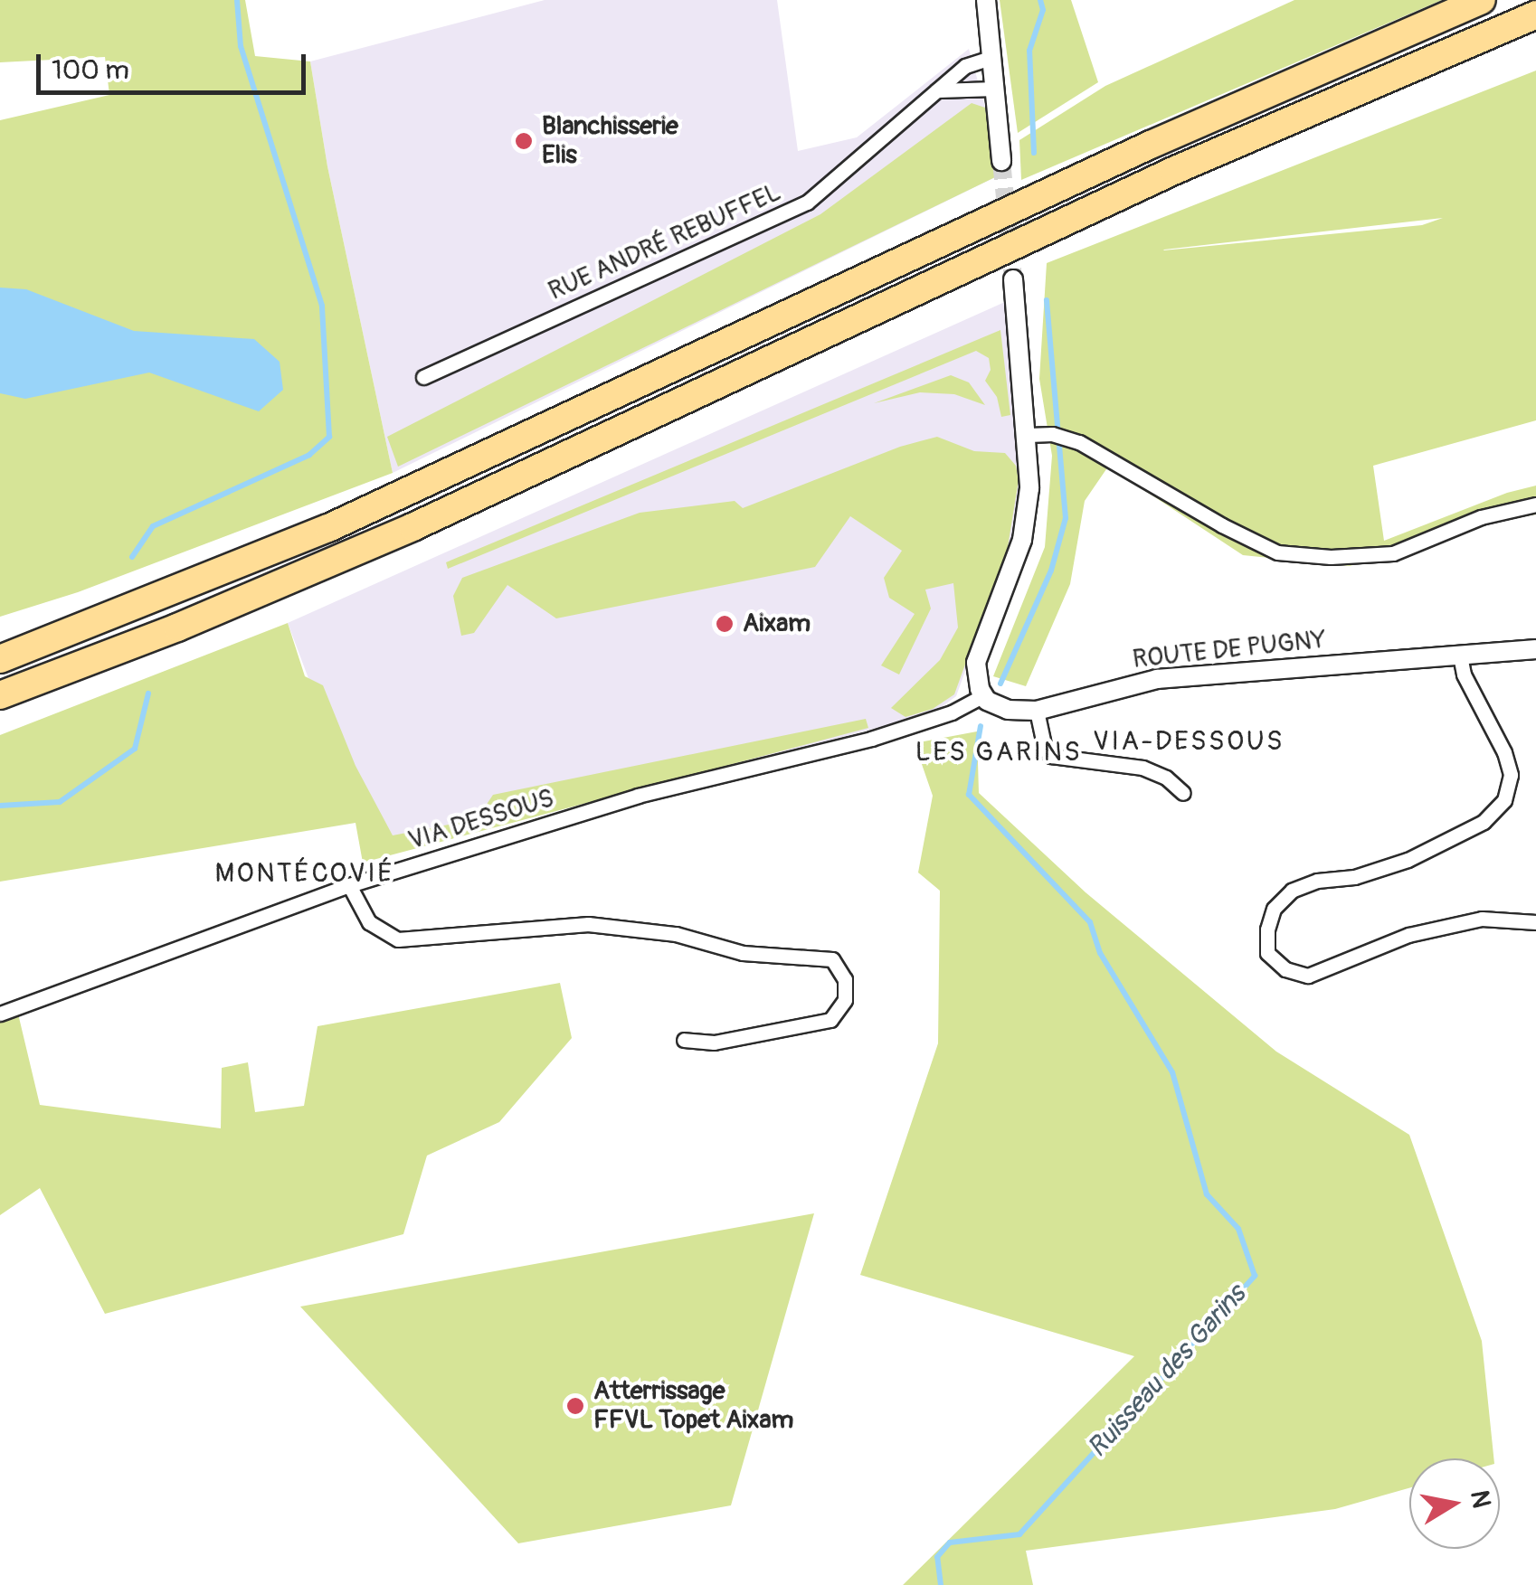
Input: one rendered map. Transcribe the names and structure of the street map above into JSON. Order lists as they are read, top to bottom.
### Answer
{
  "streets": {
    "street": ["RUE ANDRÉ REBUFFEL", "ROUTE DE PUGNY", "VIA DESSOUS"]
  },
  "crossings": [
    ["ROUTE DE PUGNY", "VIA DESSOUS"]
  ],
  "districts": ["VIA-DESSOUS", "LES GARINS", "MONTÉCOVIÉ"],
  "water": ["Ruisseau des Garins"],
  "places": ["Blanchisserie Elis", "Aixam", "Atterrissage FFVL Topet Aixam"],
  "scale_bar": "100 m",
  "north": "right"
}
